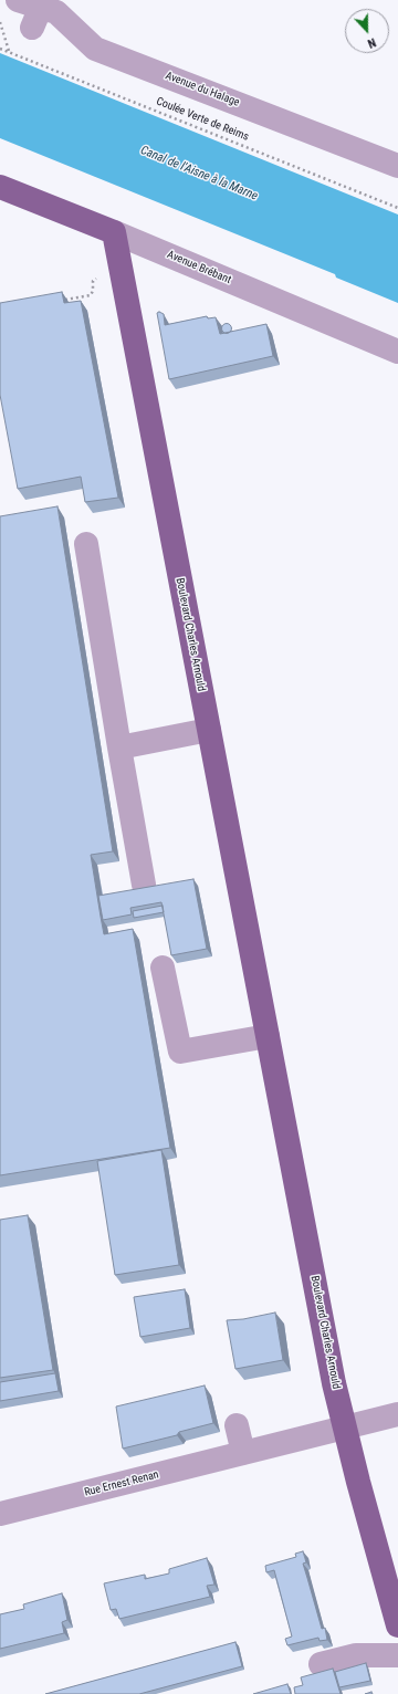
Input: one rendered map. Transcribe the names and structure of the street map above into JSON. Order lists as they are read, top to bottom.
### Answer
{
  "streets": {
    "main road": ["Avenue Brébant", "Boulevard Charles Arnould"],
    "street": ["Avenue du Halage", "Rue Ernest Renan"],
    "path": ["Coulée Verte de Reims"]
  },
  "crossings": [
    ["Avenue Brébant", "Boulevard Charles Arnould"],
    ["Boulevard Charles Arnould", "Rue Ernest Renan"]
  ],
  "water": ["Canal de l'Aisne à la Marne"],
  "north": "bottom"
}
